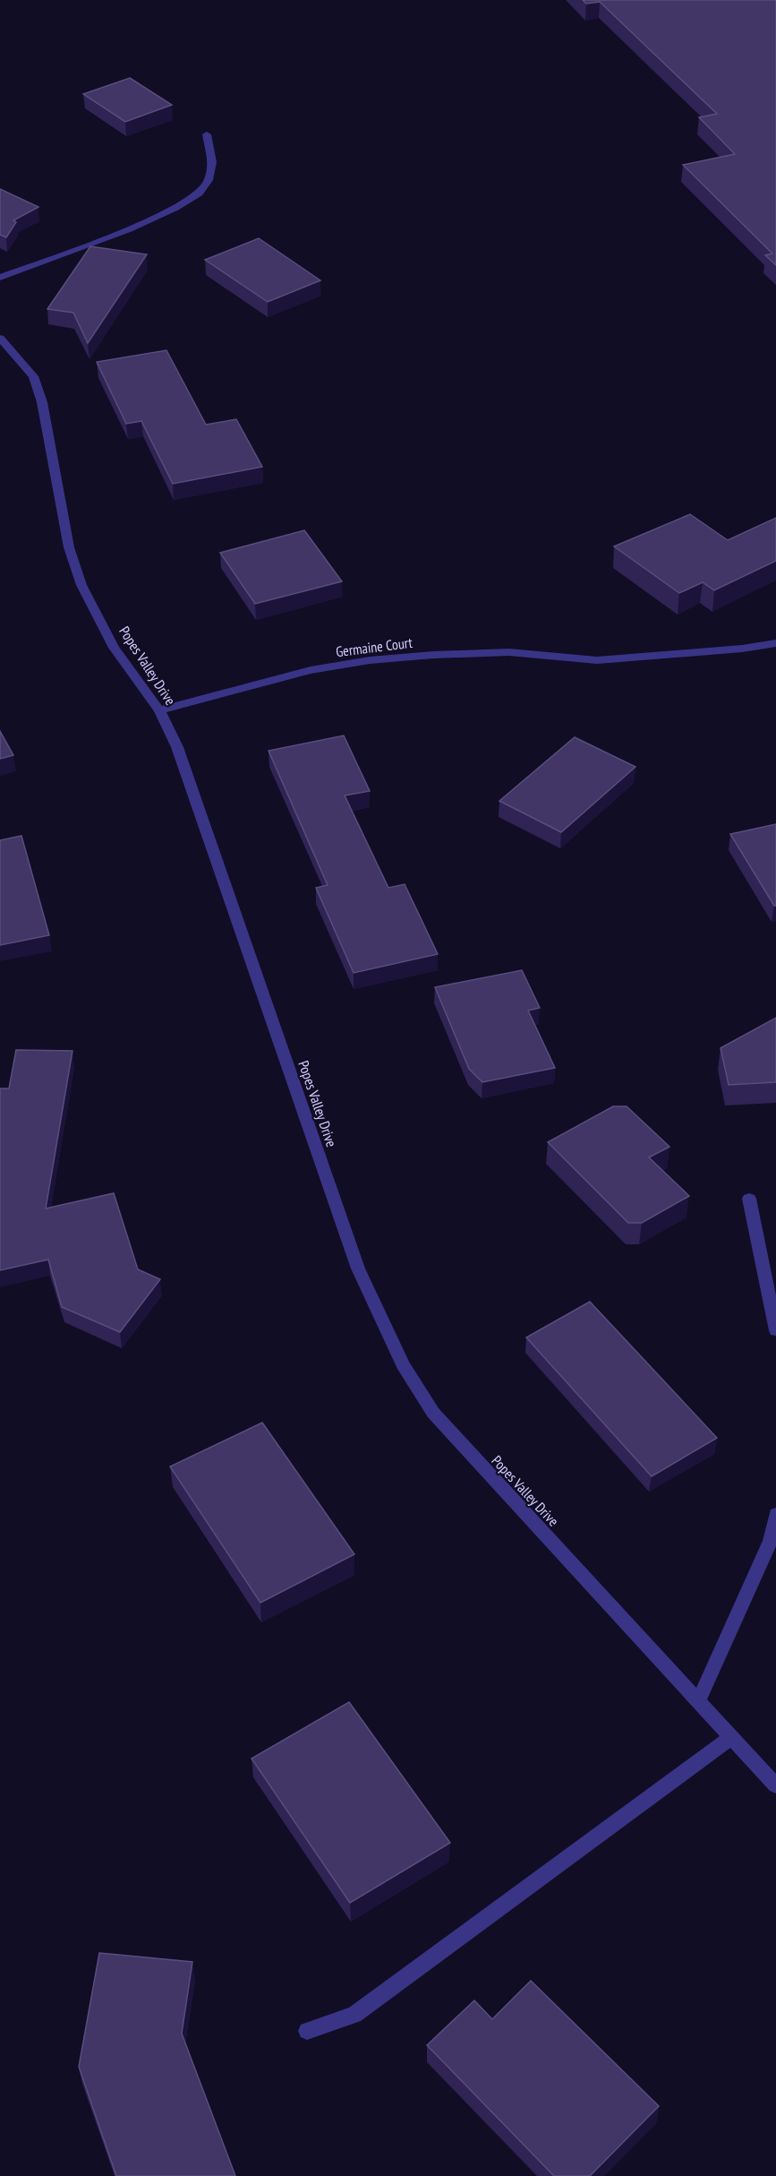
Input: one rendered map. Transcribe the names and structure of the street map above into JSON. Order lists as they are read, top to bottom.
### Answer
{
  "streets": {
    "street": ["Germaine Court", "Popes Valley Drive"]
  },
  "crossings": [
    ["Germaine Court", "Popes Valley Drive"]
  ]
}
